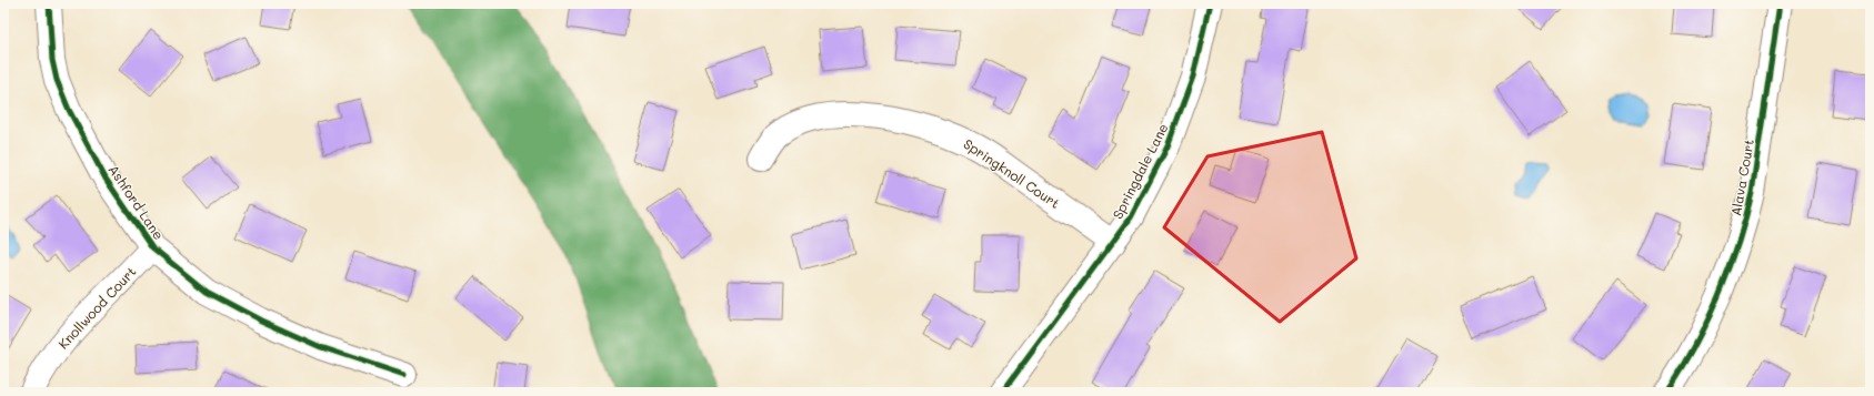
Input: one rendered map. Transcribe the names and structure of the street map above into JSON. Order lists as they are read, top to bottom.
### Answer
{
  "streets": {
    "street": [
      "Springdale Lane",
      "Springknoll Court",
      "Alava Court",
      "Ashford Lane",
      "Knollwood Court"
    ]
  },
  "crossings": [
    ["Springdale Lane", "Springknoll Court"],
    ["Ashford Lane", "Knollwood Court"]
  ]
}
